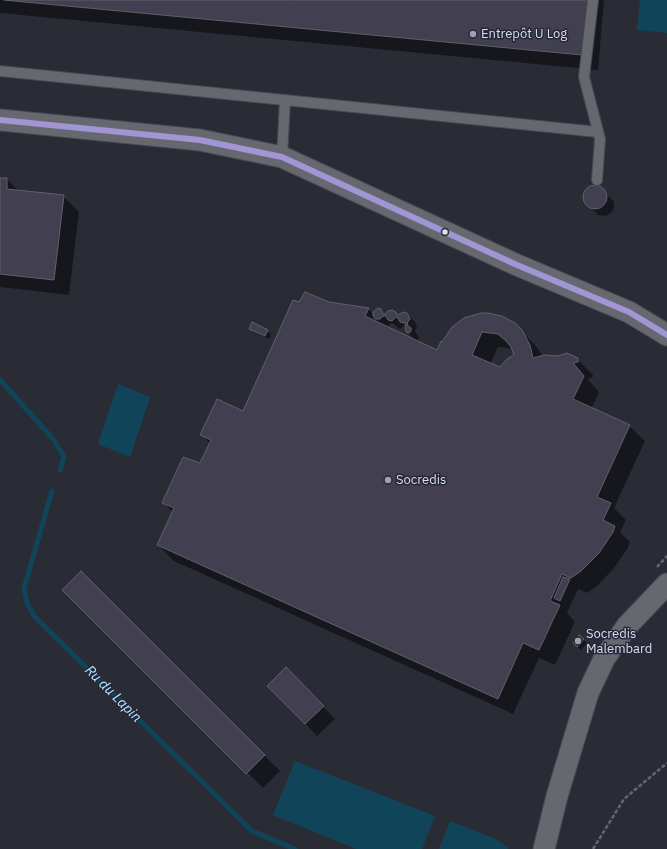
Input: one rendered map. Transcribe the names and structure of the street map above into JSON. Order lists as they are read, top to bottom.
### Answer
{
  "water": ["Ru du Lapin"],
  "places": ["Entrepôt U Log", "Socredis", "Socredis Malembard"]
}
